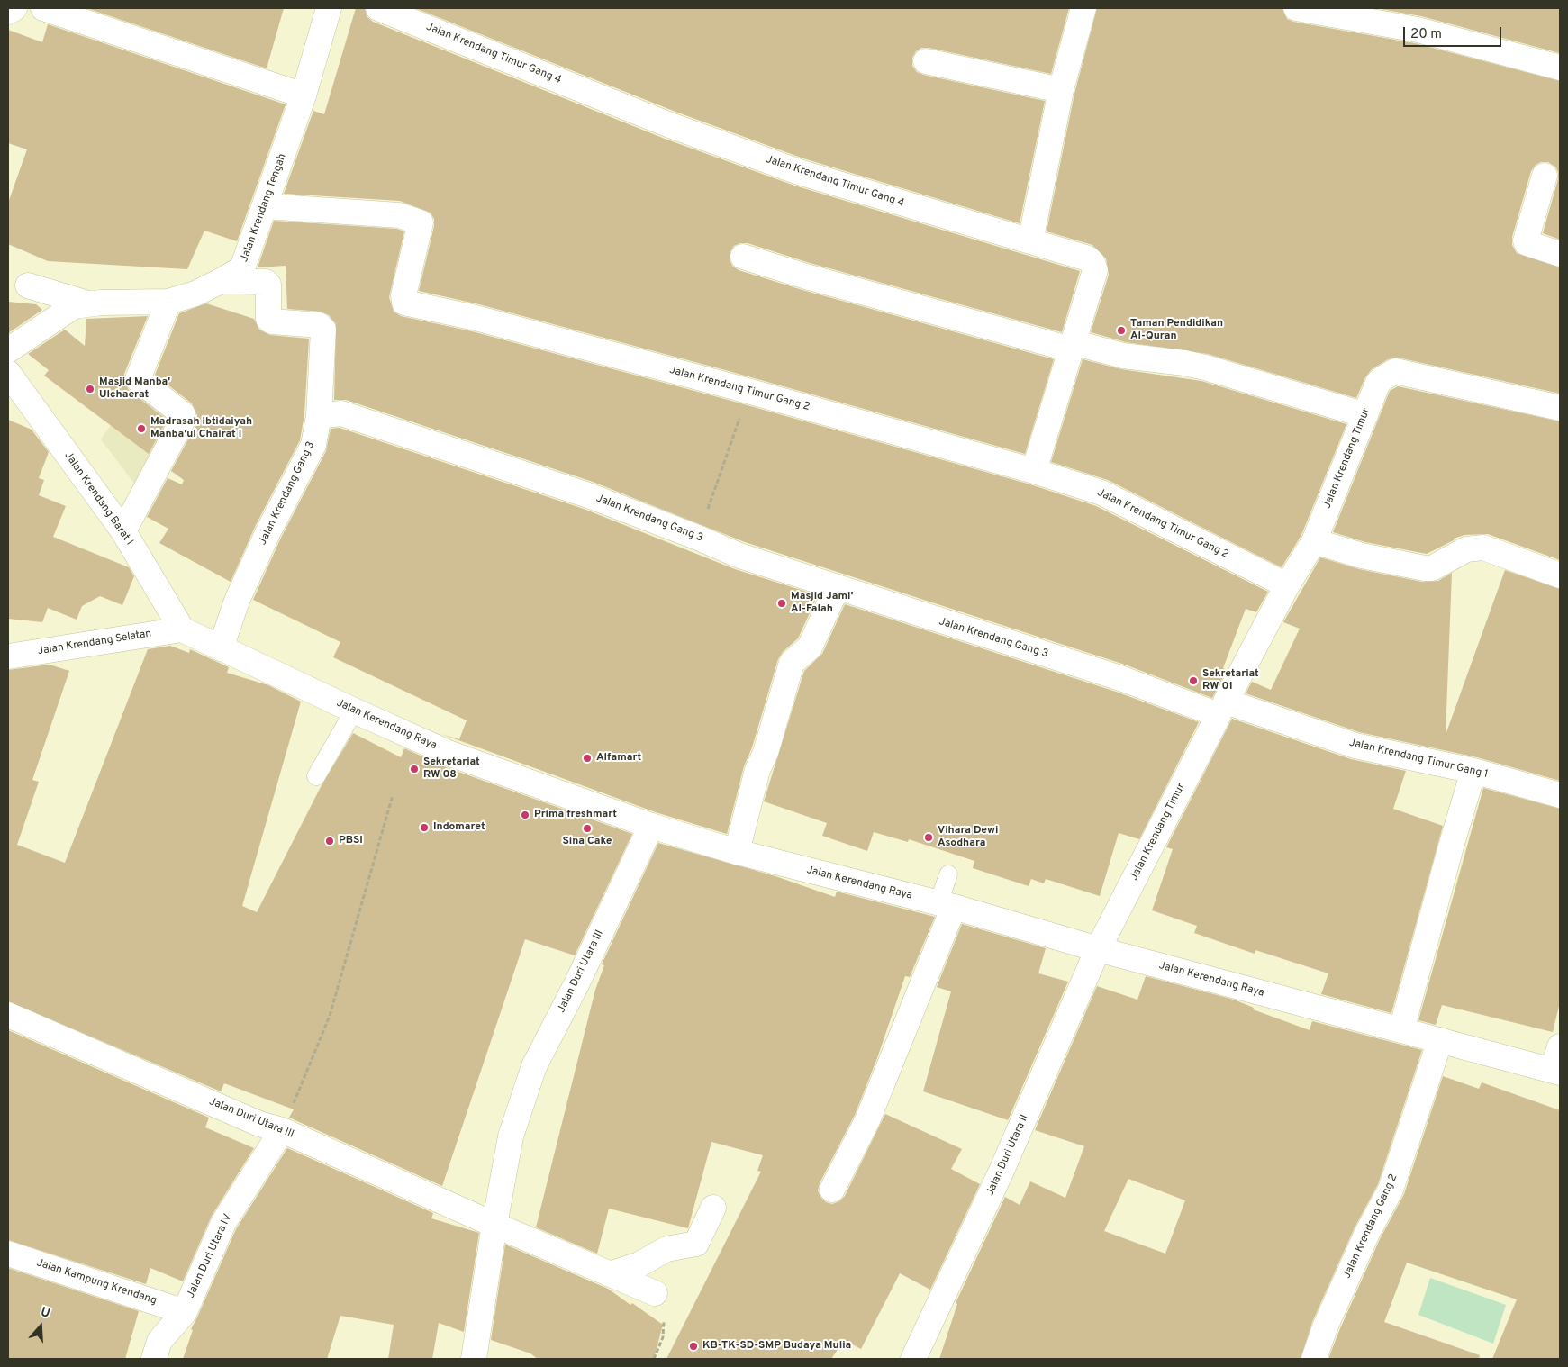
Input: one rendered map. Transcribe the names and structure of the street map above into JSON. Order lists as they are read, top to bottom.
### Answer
{
  "streets": {
    "street": [
      "Jalan Krendang Timur Gang 4",
      "Jalan Krendang Tengah",
      "Jalan Krendang Timur Gang 2",
      "Jalan Krendang Timur",
      "Jalan Krendang Gang 3",
      "Jalan Krendang Barat I",
      "Jalan Krendang Selatan",
      "Jalan Kerendang Raya",
      "Jalan Krendang Timur Gang 1",
      "Jalan Duri Utara III",
      "Jalan Duri Utara II",
      "Jalan Krendang Gang 2",
      "Jalan Duri Utara IV",
      "Jalan Kampung Krendang"
    ]
  },
  "crossings": [
    ["Jalan Krendang Timur Gang 4", "Jalan Krendang Timur Gang 2"],
    ["Jalan Krendang Tengah", "Jalan Krendang Timur Gang 2"],
    ["Jalan Krendang Timur Gang 2", "Jalan Krendang Timur"],
    ["Jalan Krendang Timur", "Jalan Krendang Gang 3"],
    ["Jalan Krendang Timur", "Jalan Kerendang Raya"],
    ["Jalan Krendang Timur", "Jalan Krendang Timur Gang 1"],
    ["Jalan Krendang Timur", "Jalan Duri Utara II"],
    ["Jalan Krendang Gang 3", "Jalan Kerendang Raya"],
    ["Jalan Krendang Gang 3", "Jalan Krendang Timur Gang 1"],
    ["Jalan Krendang Barat I", "Jalan Krendang Selatan"],
    ["Jalan Krendang Barat I", "Jalan Kerendang Raya"],
    ["Jalan Krendang Selatan", "Jalan Kerendang Raya"],
    ["Jalan Kerendang Raya", "Jalan Duri Utara III"],
    ["Jalan Kerendang Raya", "Jalan Duri Utara II"],
    ["Jalan Kerendang Raya", "Jalan Krendang Gang 2"],
    ["Jalan Duri Utara III", "Jalan Duri Utara IV"],
    ["Jalan Duri Utara IV", "Jalan Kampung Krendang"]
  ],
  "places": [
    "Taman Pendidikan Al-Quran",
    "Masjid Manba' Ulchaerat",
    "Madrasah Ibtidaiyah Manba'ul Chairat I",
    "Masjid Jami' Al-Falah",
    "Sekretariat RW 01",
    "Alfamart",
    "Sekretariat RW 08",
    "Prima freshmart",
    "Indomaret",
    "Sina Cake",
    "Vihara Dewi Asodhara",
    "PBSI",
    "KB-TK-SD-SMP Budaya Mulia"
  ],
  "scale_bar": "20 m",
  "north": "top"
}
